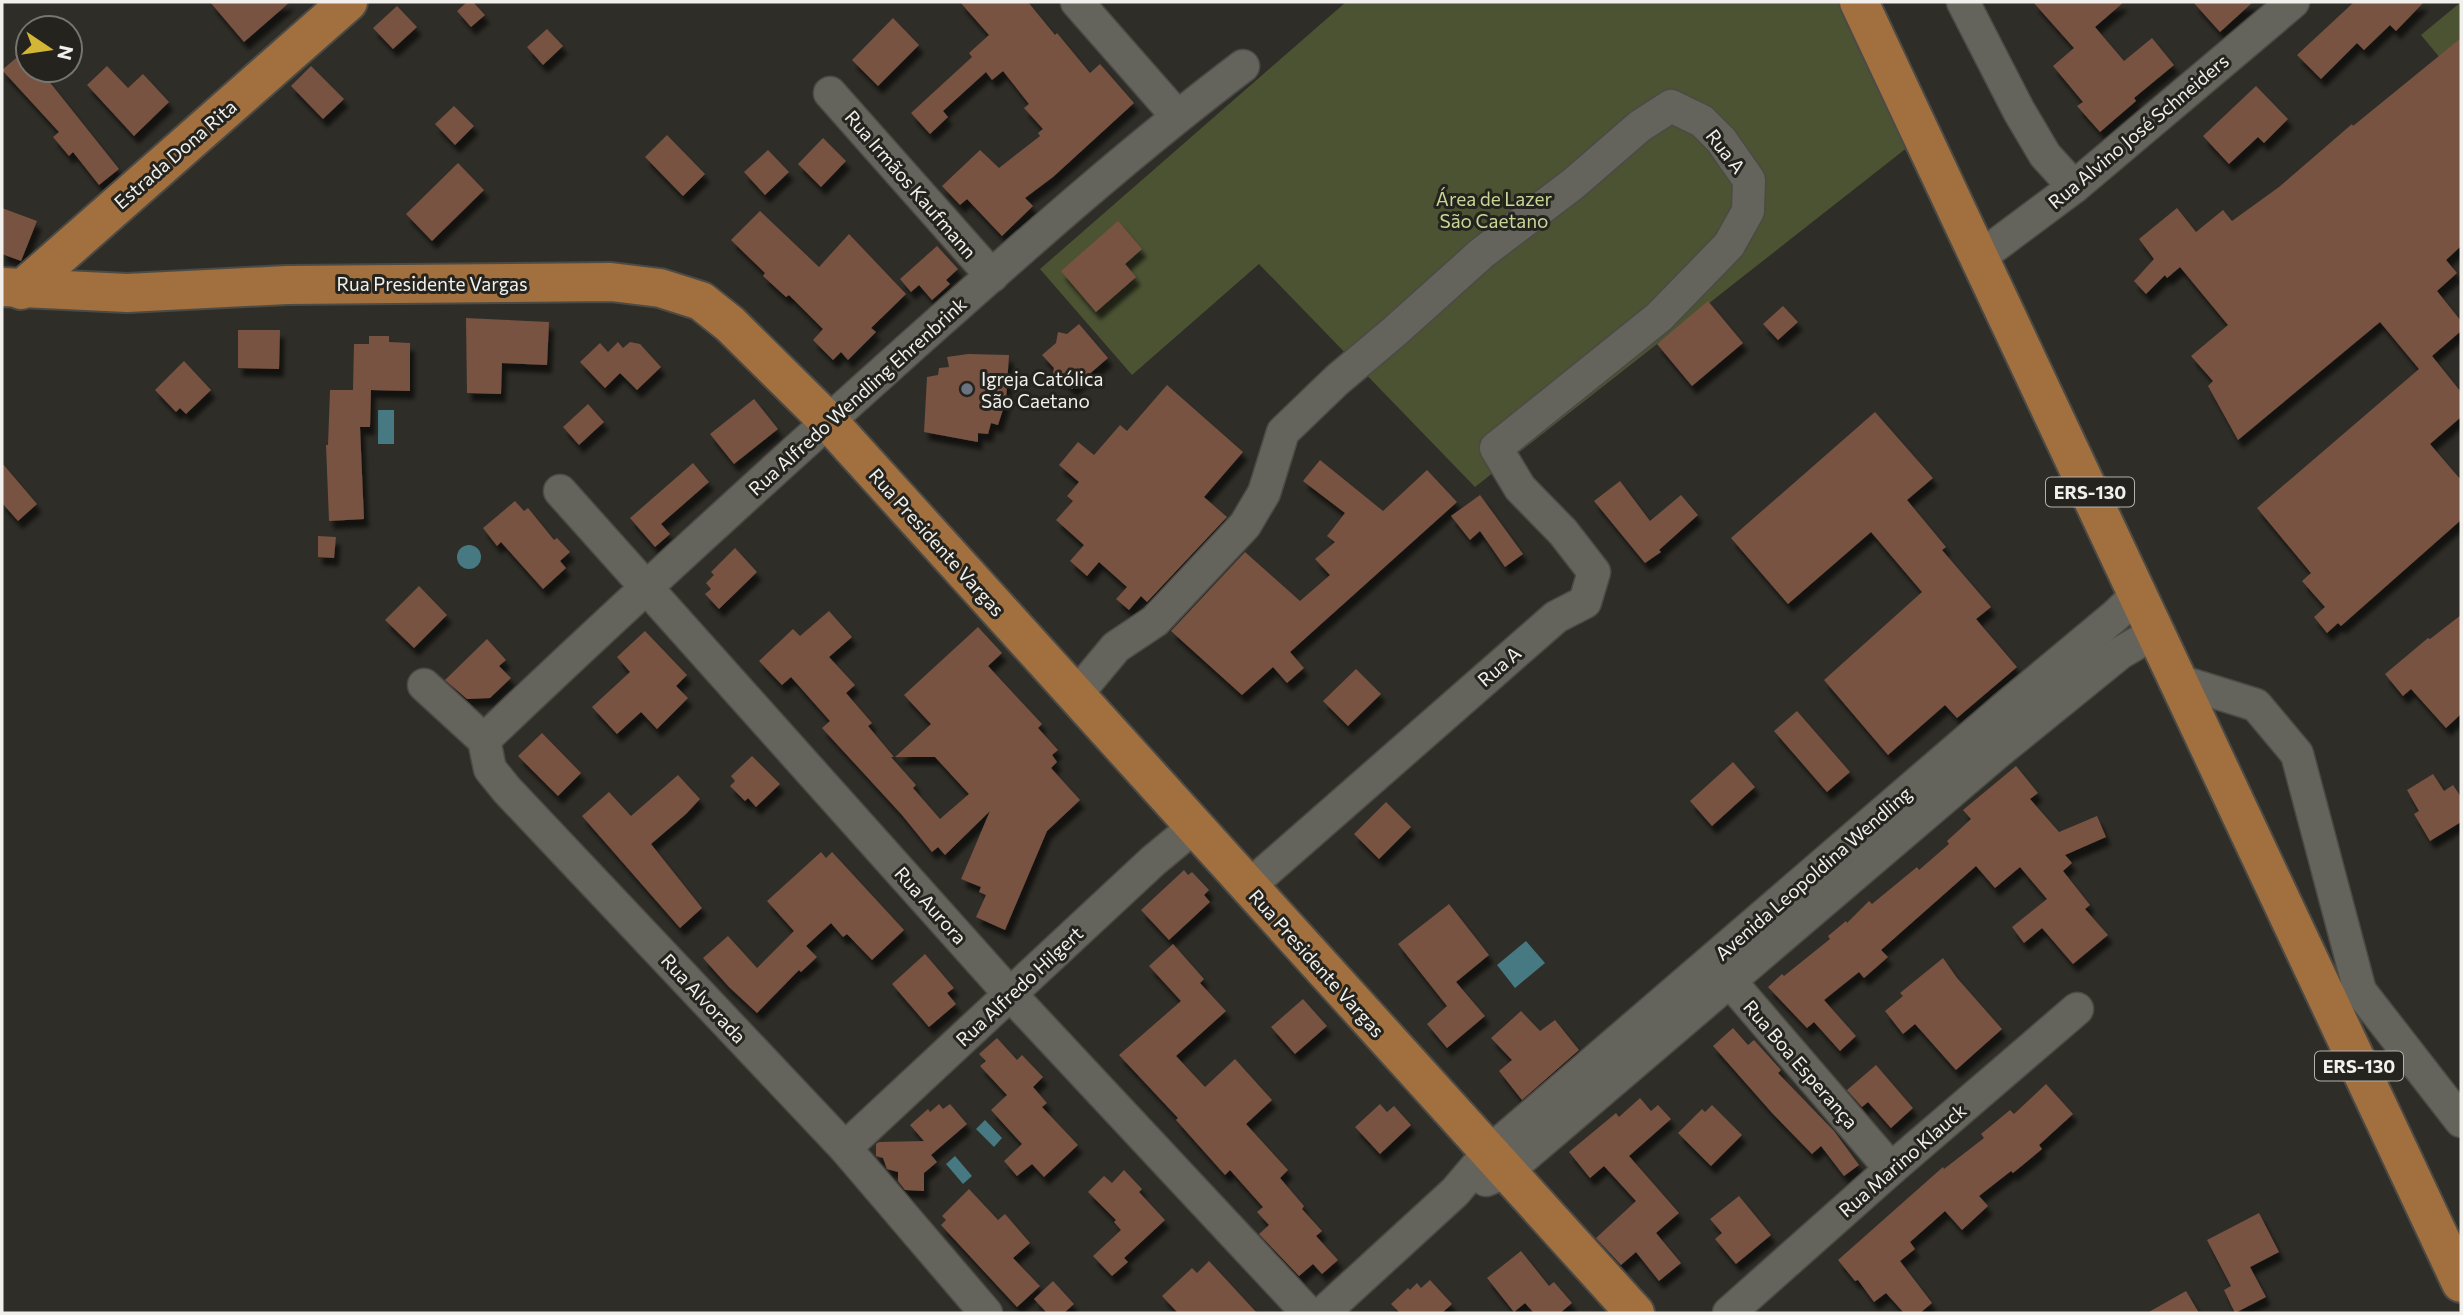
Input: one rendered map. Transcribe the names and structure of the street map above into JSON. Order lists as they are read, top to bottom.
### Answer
{
  "streets": {
    "main road": ["Estrada Dona Rita", "Rua Presidente Vargas", "ERS-130"],
    "street": [
      "Rua Alvino José Schneiders",
      "Rua A",
      "Rua Irmãos Kaufmann",
      "Rua Alfredo Wendling Ehrenbrink",
      "Avenida Leopoldina Wendling",
      "Rua Aurora",
      "Rua Alfredo Hilgert",
      "Rua Alvorada",
      "Rua Boa Esperança",
      "Rua Marino Klauck"
    ]
  },
  "crossings": [
    ["Rua Alvino José Schneiders", "ERS-130"],
    ["Rua A", "Rua Presidente Vargas"],
    ["Estrada Dona Rita", "Rua Presidente Vargas"],
    ["Rua Irmãos Kaufmann", "Rua Alfredo Wendling Ehrenbrink"],
    ["Rua Presidente Vargas", "Rua Alfredo Wendling Ehrenbrink"],
    ["Rua Presidente Vargas", "Avenida Leopoldina Wendling"],
    ["Rua Presidente Vargas", "Rua Alfredo Hilgert"],
    ["Rua Alfredo Wendling Ehrenbrink", "Rua Aurora"],
    ["Rua Alfredo Wendling Ehrenbrink", "Rua Alvorada"],
    ["ERS-130", "Avenida Leopoldina Wendling"],
    ["Avenida Leopoldina Wendling", "Rua Boa Esperança"],
    ["Rua Aurora", "Rua Alfredo Hilgert"],
    ["Rua Alfredo Hilgert", "Rua Alvorada"],
    ["Rua Boa Esperança", "Rua Marino Klauck"]
  ],
  "parks": ["Área de Lazer São Caetano"],
  "places": ["Igreja Católica São Caetano"],
  "north": "right"
}
